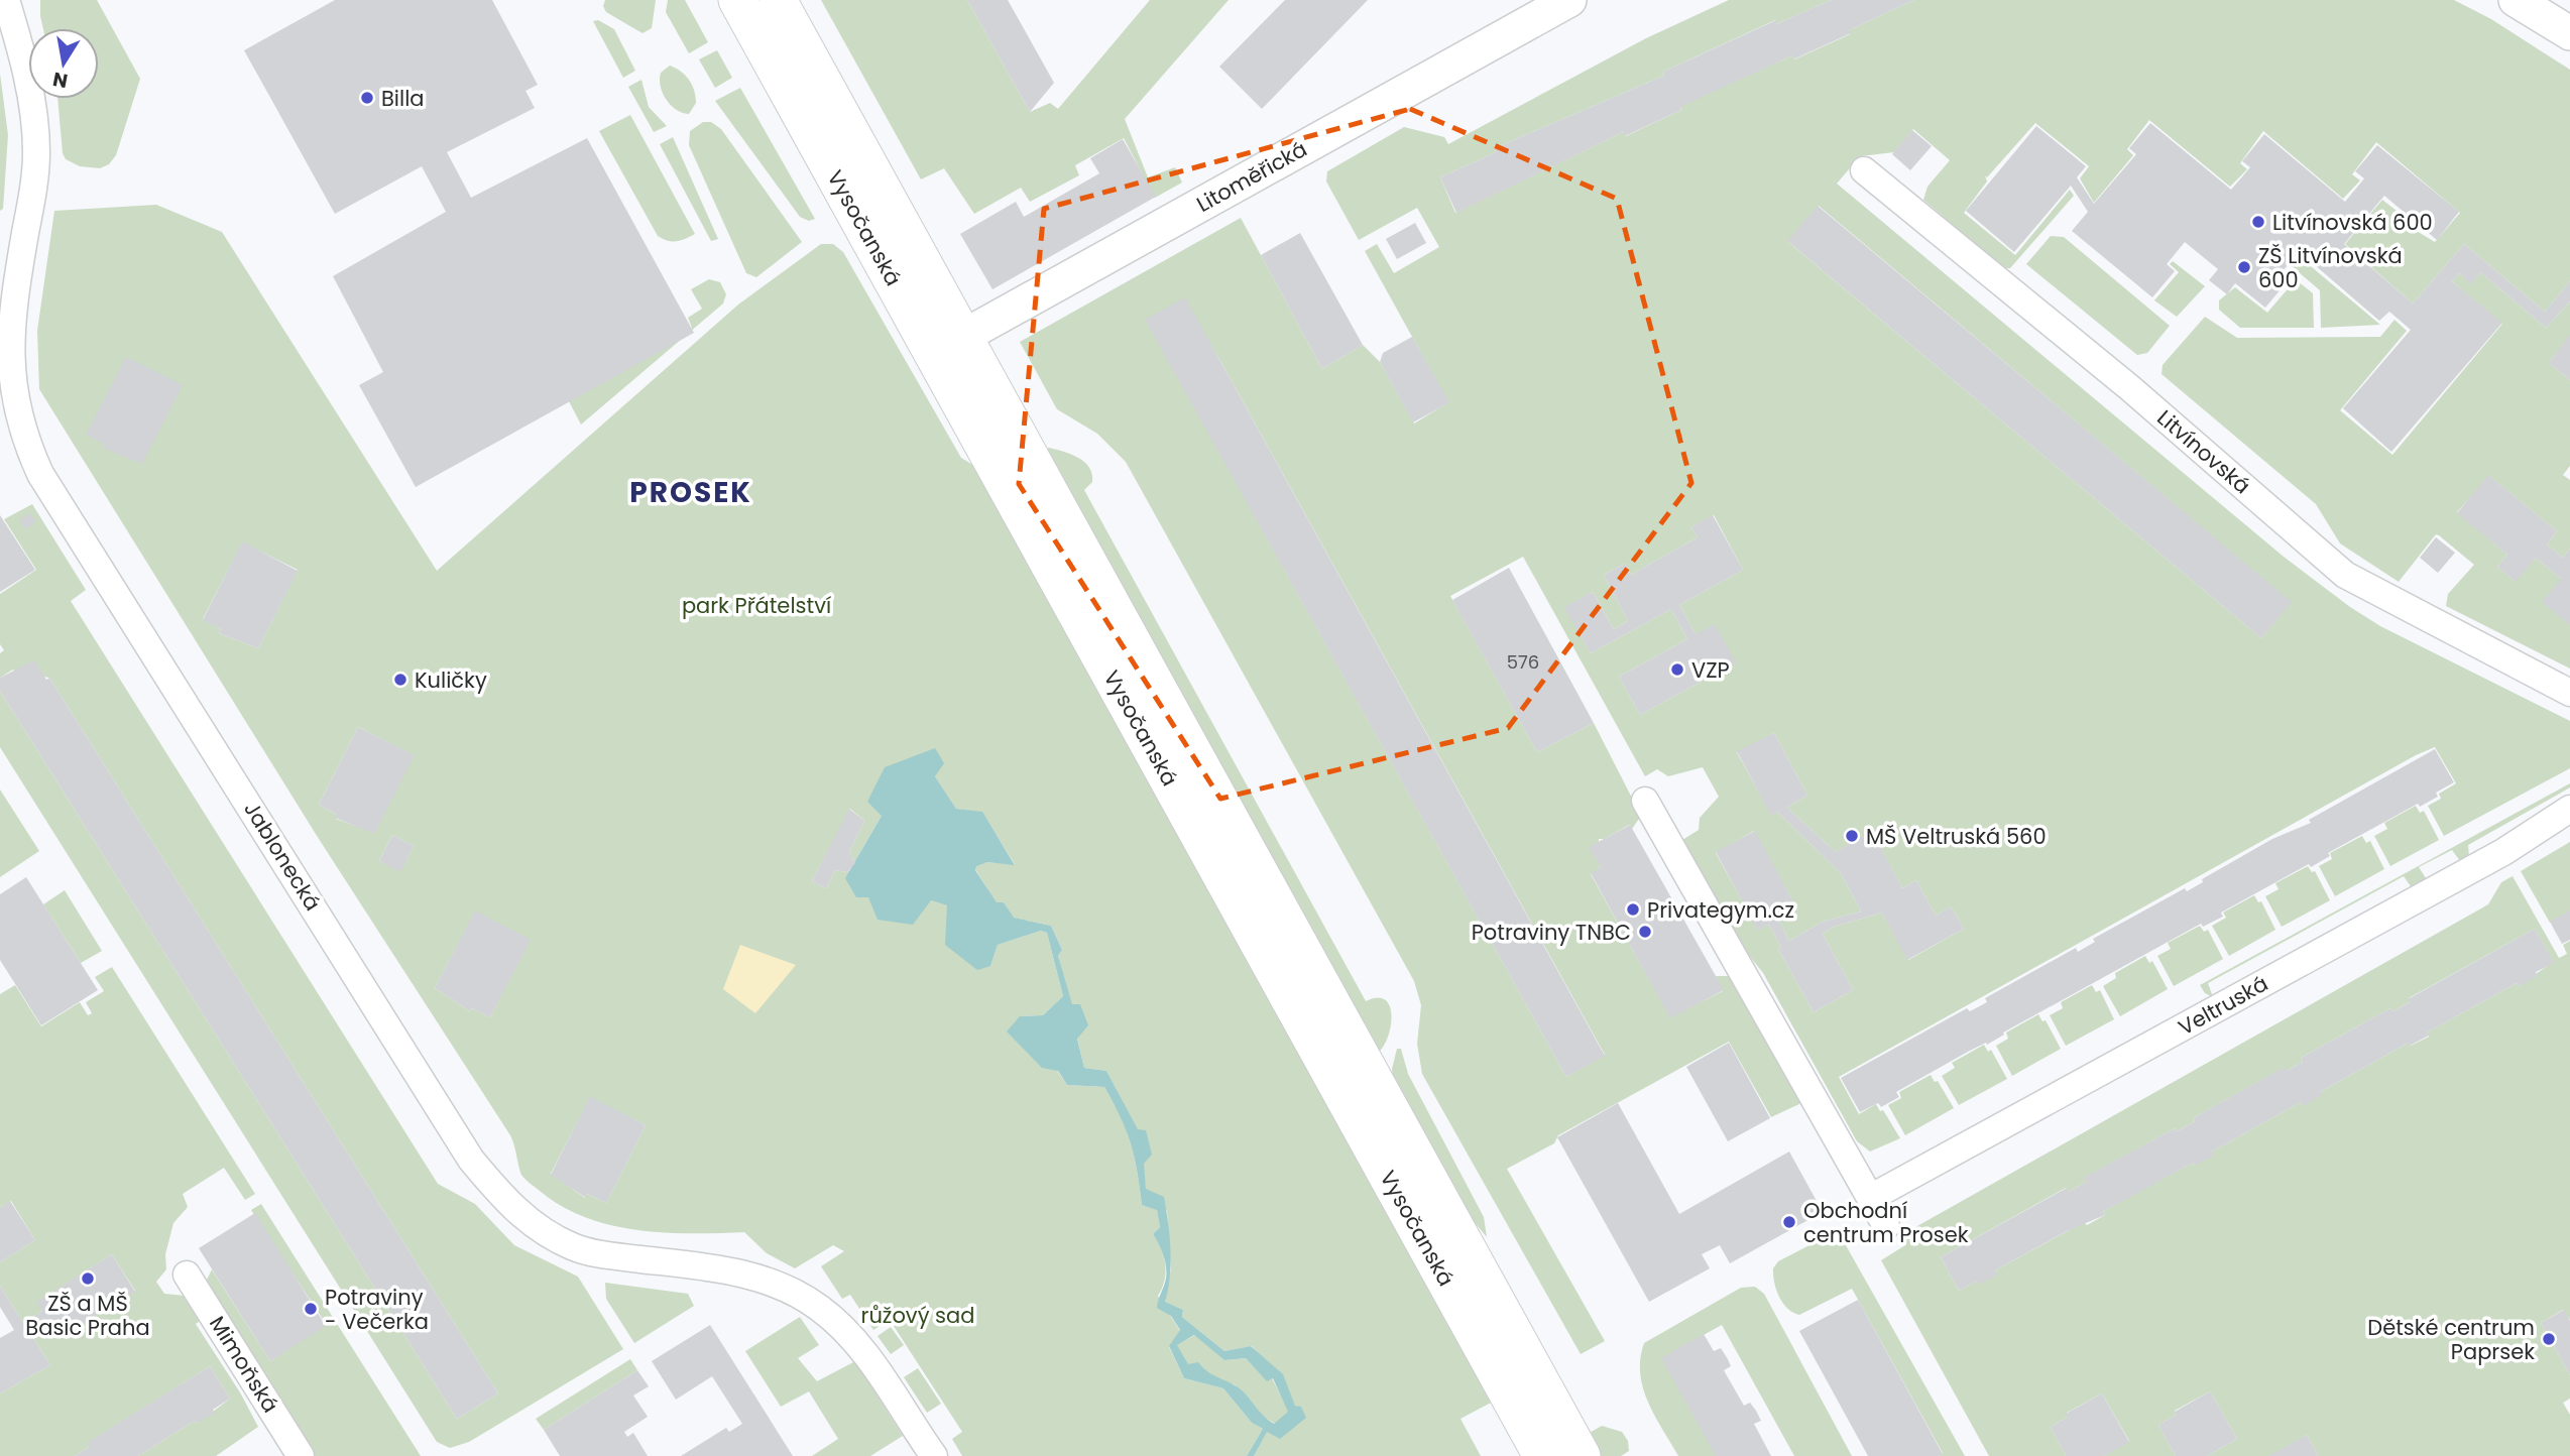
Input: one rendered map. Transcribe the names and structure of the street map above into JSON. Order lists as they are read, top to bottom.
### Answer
{
  "streets": {
    "main road": ["Vysočanská"],
    "street": [
      "Litoměřická",
      "Litvínovská",
      "Jablonecká",
      "Veltruská",
      "Mimoňská"
    ]
  },
  "crossings": [
    ["Litoměřická", "Vysočanská"]
  ],
  "districts": ["PROSEK"],
  "parks": ["park Přátelství", "růžový sad"],
  "places": [
    "Billa",
    "Litvínovská 600",
    "ZŠ Litvínovská 600",
    "VZP",
    "Kuličky",
    "MŠ Veltruská 560",
    "Privategym.cz",
    "Potraviny TNBC",
    "Obchodní centrum Prosek",
    "ZŠ a MŠ Basic Praha",
    "Potraviny - Večerka",
    "Dětské centrum Paprsek"
  ],
  "house_numbers": ["576"],
  "north": "bottom"
}
